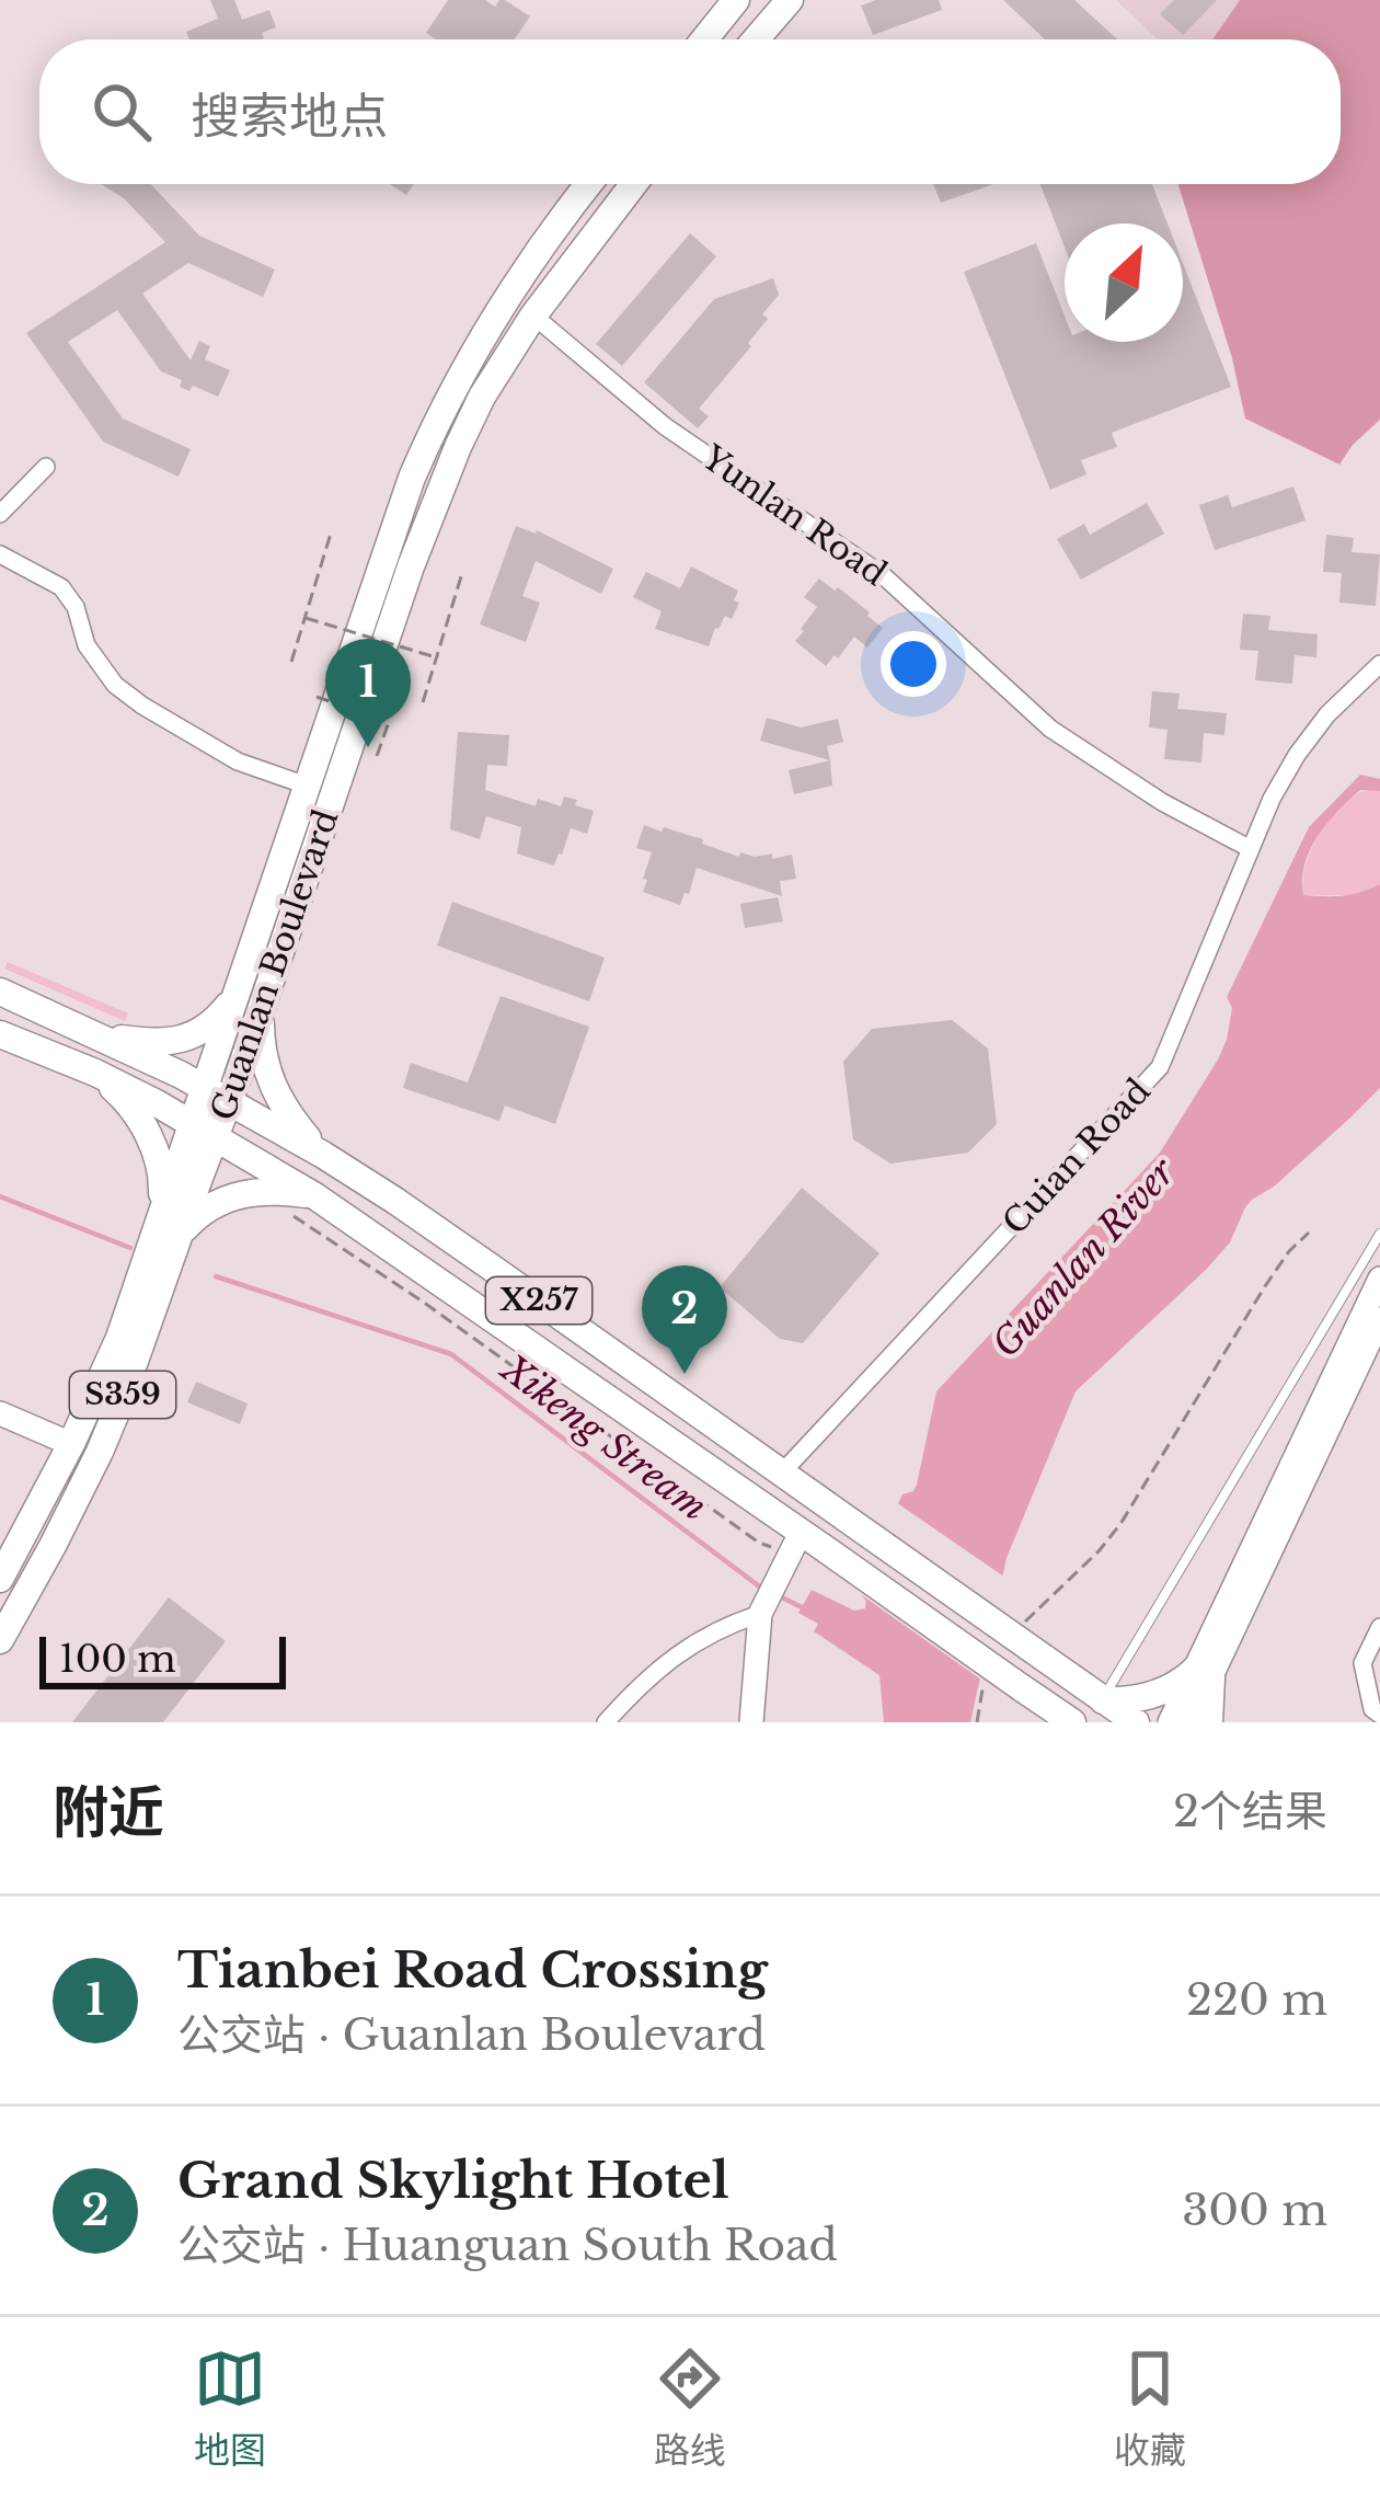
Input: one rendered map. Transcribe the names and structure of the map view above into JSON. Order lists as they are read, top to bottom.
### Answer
{
  "streets": {
    "main road": ["Guanlan Boulevard", "X257", "S359"],
    "street": ["Yunlan Road", "Cuian Road"]
  },
  "crossings": [
    ["Yunlan Road", "Guanlan Boulevard"],
    ["Yunlan Road", "Cuian Road"],
    ["Guanlan Boulevard", "X257"],
    ["Cuian Road", "X257"]
  ],
  "water": ["Guanlan River", "Xikeng Stream"],
  "scale_bar": "100 m",
  "north": "top right",
  "page": {
    "search": "搜索地点",
    "pins": ["1", "2"],
    "scale": "100 m",
    "heading": ["附近", "2个结果"],
    "list": [
      {
        "mark": "1",
        "name": "Tianbei Road Crossing",
        "note": "公交站 · Guanlan Boulevard",
        "value": "220 m"
      },
      {
        "mark": "2",
        "name": "Grand Skylight Hotel",
        "note": "公交站 · Huanguan South Road",
        "value": "300 m"
      }
    ],
    "nav": ["地图", "路线", "收藏"]
  }
}
